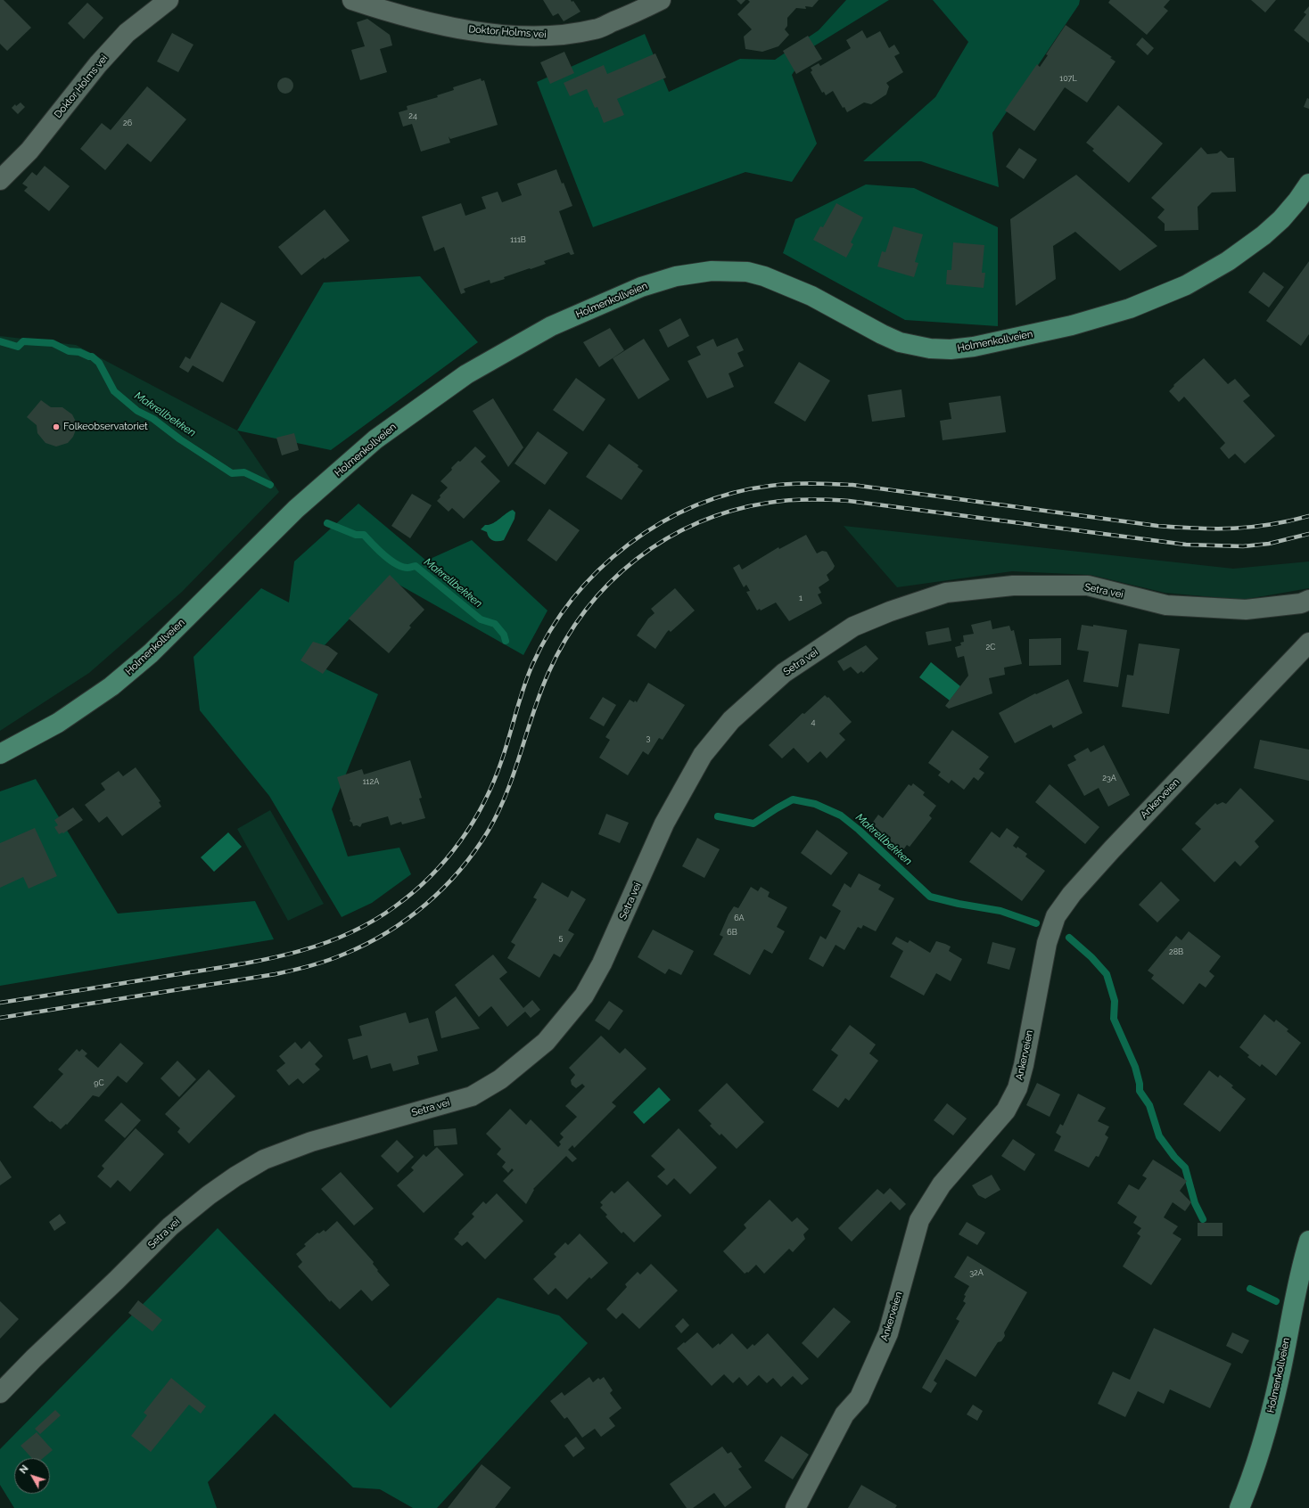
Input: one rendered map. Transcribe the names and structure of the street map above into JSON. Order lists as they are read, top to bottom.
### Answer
{
  "streets": {
    "main road": ["Holmenkollveien"],
    "street": ["Doktor Holms vei", "Setra vei", "Ankerveien"]
  },
  "water": ["Makrellbekken"],
  "places": ["Folkeobservatoriet"],
  "house_numbers": [
    "107L",
    "24",
    "26",
    "111B",
    "1",
    "2C",
    "4",
    "3",
    "23A",
    "112A",
    "6A",
    "6B",
    "5",
    "28B",
    "9C",
    "32A"
  ],
  "north": "top left"
}
